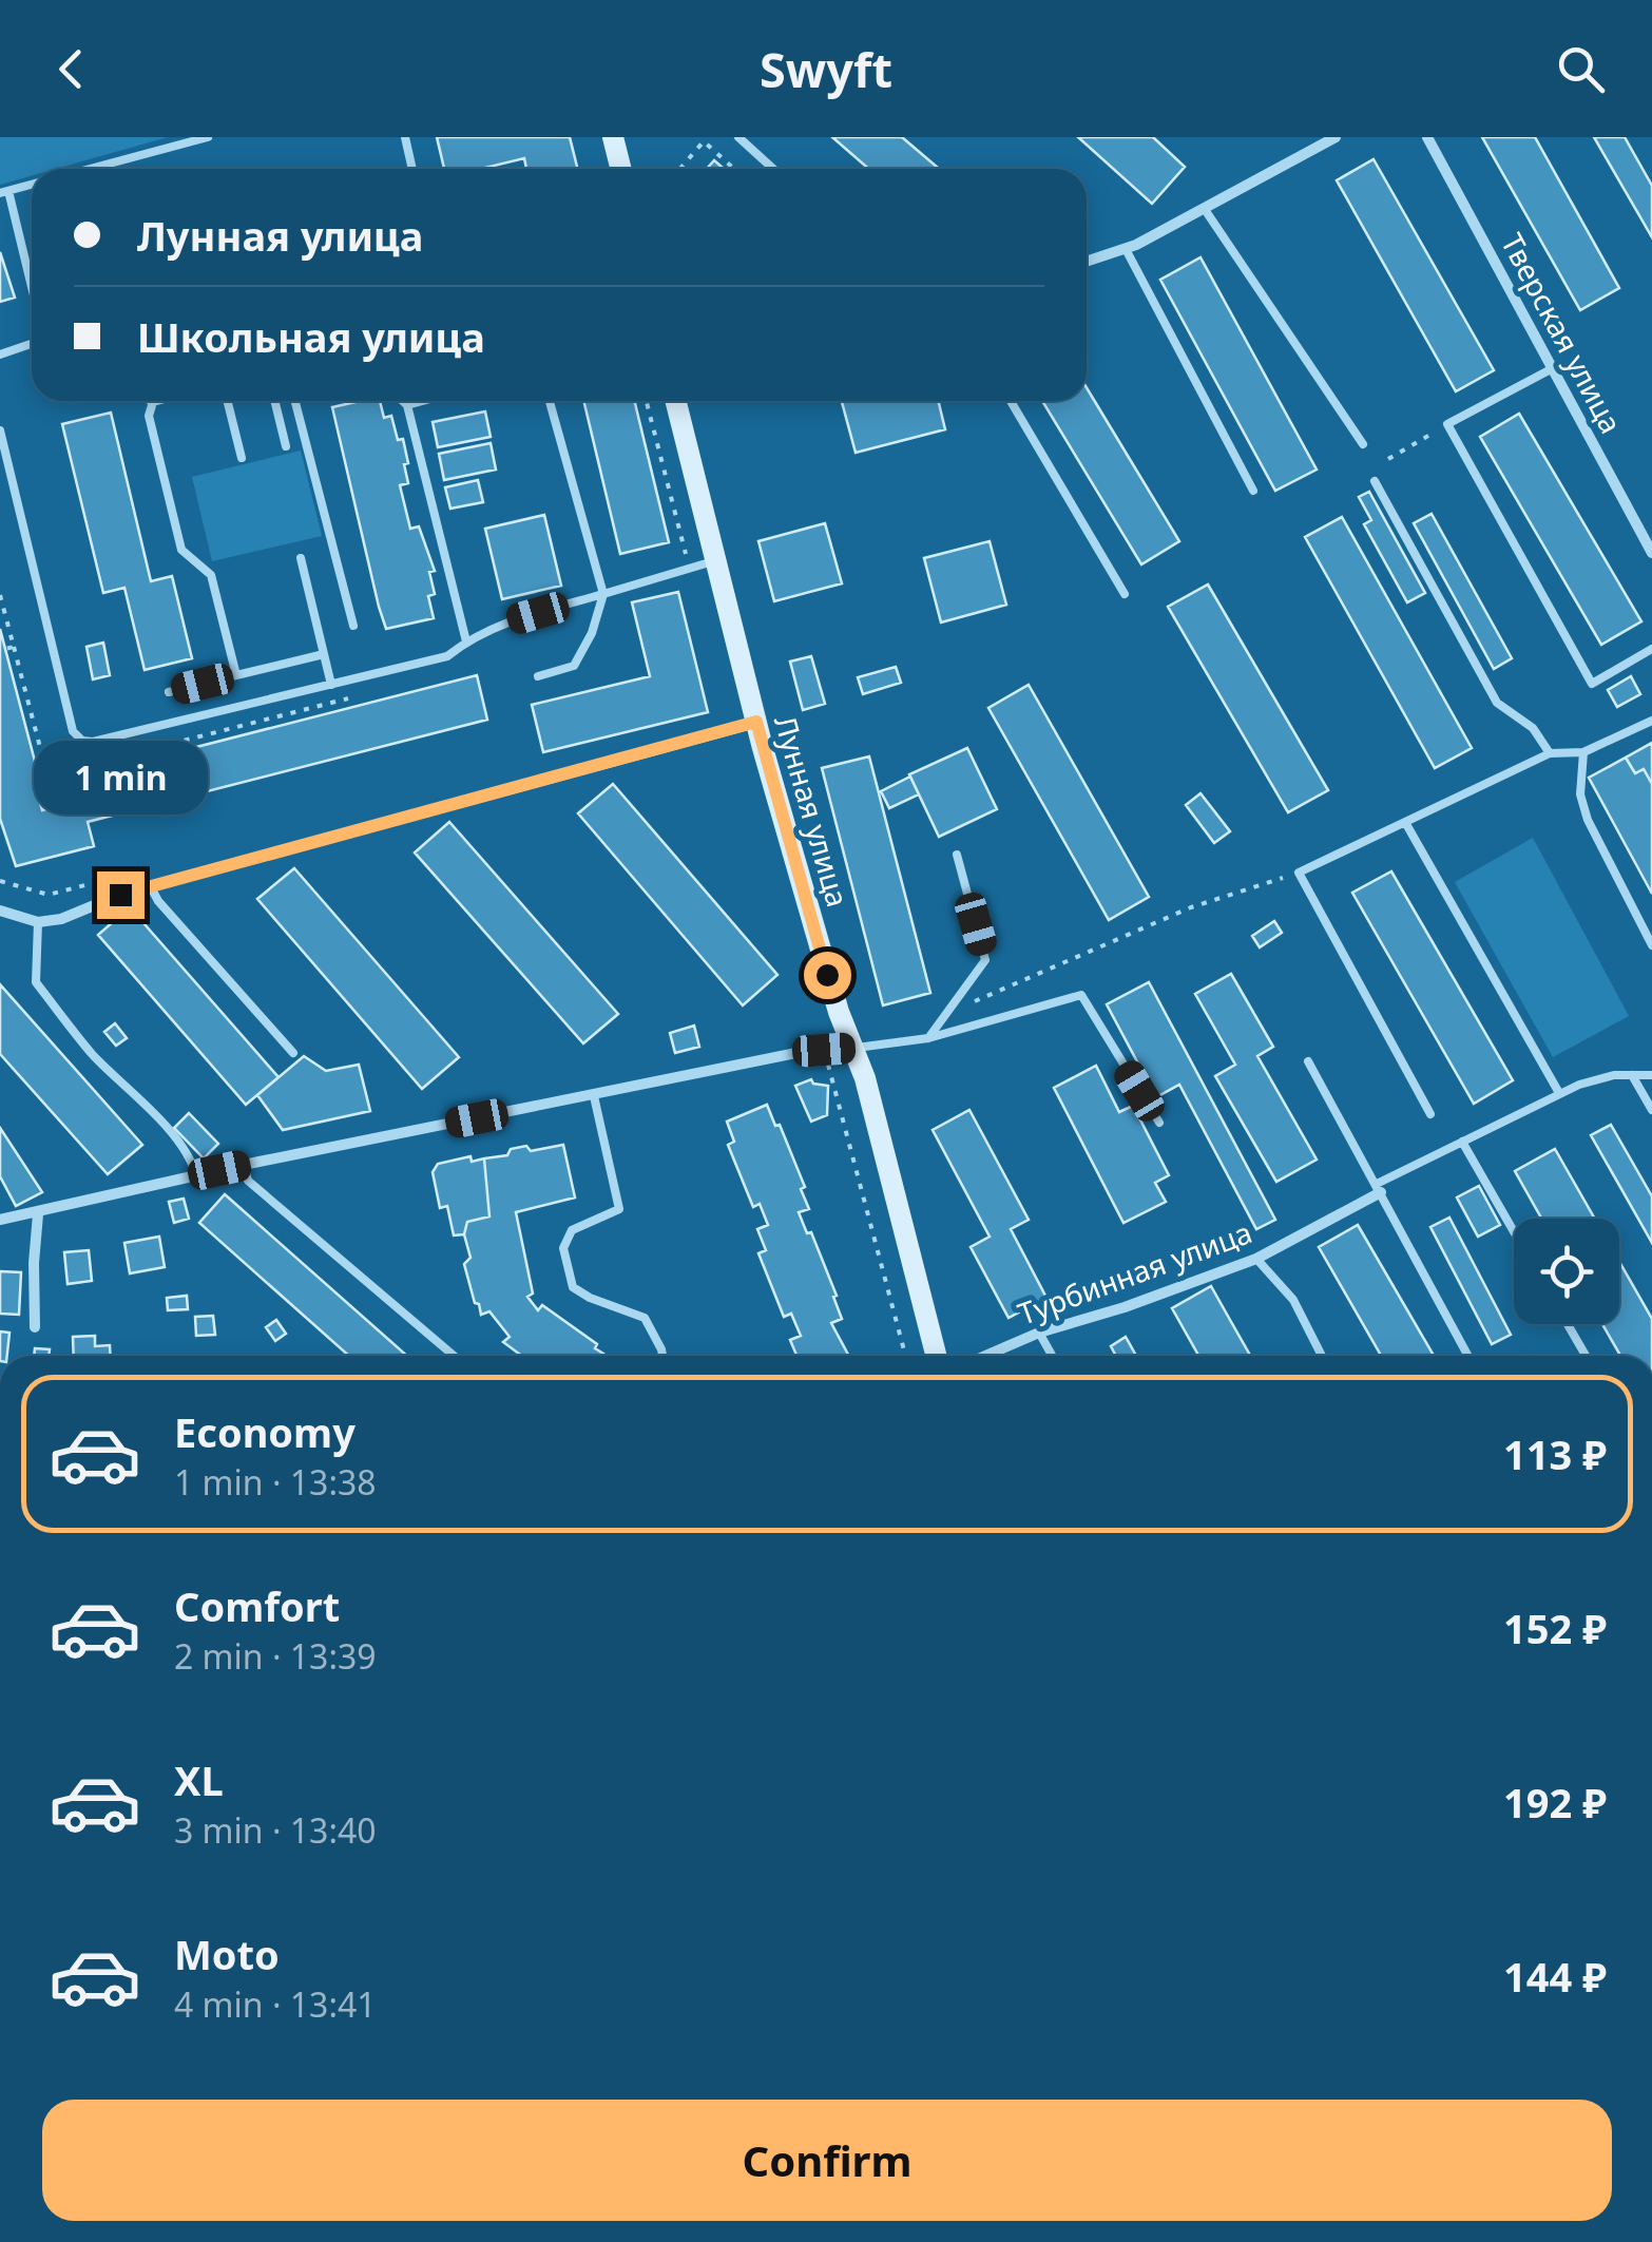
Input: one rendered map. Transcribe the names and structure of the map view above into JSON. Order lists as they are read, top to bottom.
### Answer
{
  "streets": {
    "street": ["Тверская улица", "Лунная улица", "Турбинная улица"]
  },
  "page": {
    "header": "Swyft",
    "banner": ["Лунная улица", "Школьная улица"],
    "bubble": "1 min",
    "list": [
      {
        "name": "Economy",
        "note": "1 min · 13:38",
        "value": "113 ₽"
      },
      {
        "name": "Comfort",
        "note": "2 min · 13:39",
        "value": "152 ₽"
      },
      {
        "name": "XL",
        "note": "3 min · 13:40",
        "value": "192 ₽"
      },
      {
        "name": "Moto",
        "note": "4 min · 13:41",
        "value": "144 ₽"
      }
    ],
    "buttons": "Confirm"
  }
}
